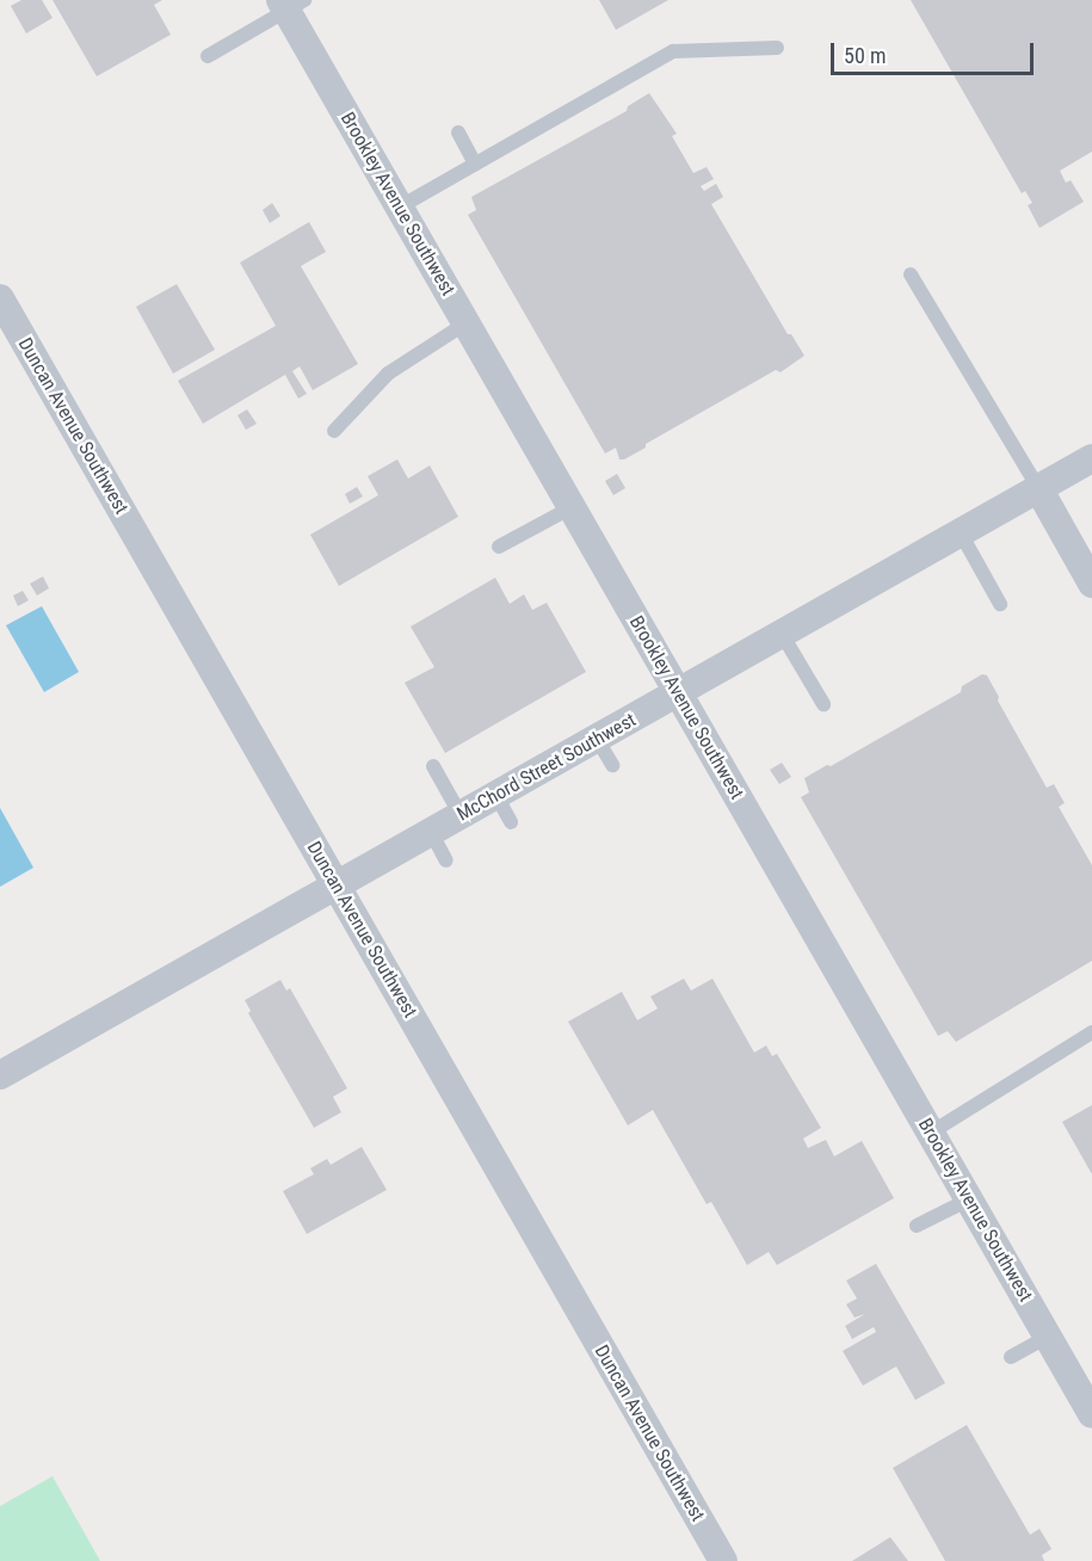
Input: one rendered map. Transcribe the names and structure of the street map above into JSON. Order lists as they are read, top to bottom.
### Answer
{
  "streets": {
    "street": ["Brookley Avenue Southwest", "Duncan Avenue Southwest", "McChord Street Southwest"]
  },
  "crossings": [
    ["Brookley Avenue Southwest", "McChord Street Southwest"],
    ["Duncan Avenue Southwest", "McChord Street Southwest"]
  ],
  "scale_bar": "50 m"
}
